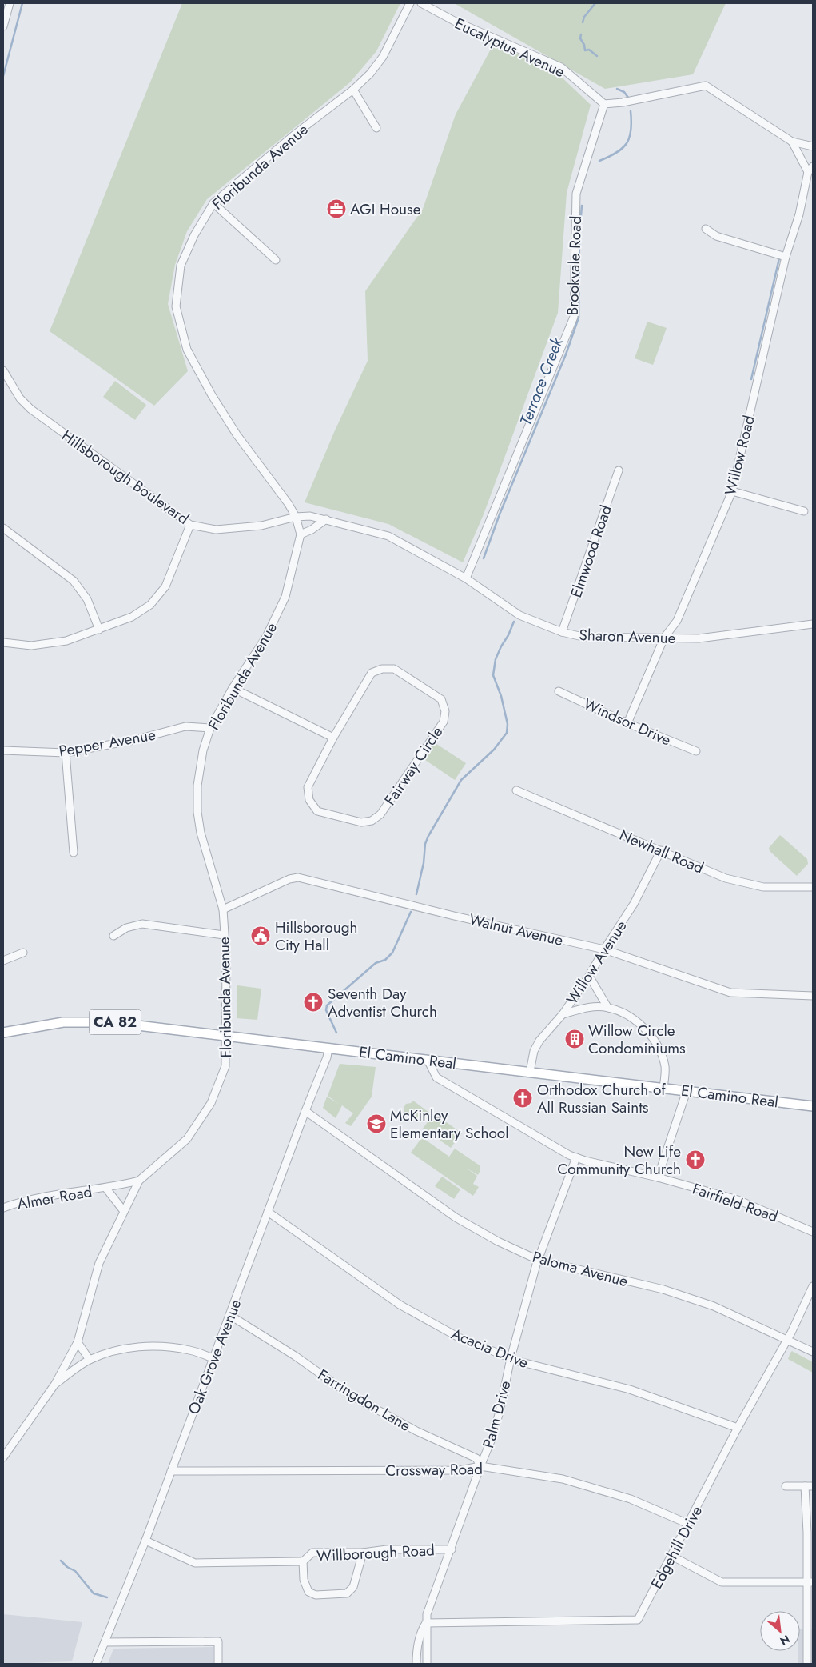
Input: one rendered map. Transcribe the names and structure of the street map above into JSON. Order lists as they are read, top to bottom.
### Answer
{
  "streets": {
    "main road": ["CA 82", "El Camino Real"],
    "street": [
      "Eucalyptus Avenue",
      "Floribunda Avenue",
      "Brookvale Road",
      "Willow Road",
      "Hillsborough Boulevard",
      "Elmwood Road",
      "Sharon Avenue",
      "Windsor Drive",
      "Pepper Avenue",
      "Fairway Circle",
      "Newhall Road",
      "Walnut Avenue",
      "Willow Avenue",
      "Almer Road",
      "Fairfield Road",
      "Paloma Avenue",
      "Acacia Drive",
      "Oak Grove Avenue",
      "Farringdon Lane",
      "Palm Drive",
      "Crossway Road",
      "Edgehill Drive",
      "Willborough Road"
    ]
  },
  "crossings": [
    ["Eucalyptus Avenue", "Brookvale Road"],
    ["Floribunda Avenue", "Hillsborough Boulevard"],
    ["Floribunda Avenue", "Sharon Avenue"],
    ["Floribunda Avenue", "Pepper Avenue"],
    ["Floribunda Avenue", "Walnut Avenue"],
    ["Floribunda Avenue", "El Camino Real"],
    ["Floribunda Avenue", "Almer Road"],
    ["Brookvale Road", "Sharon Avenue"],
    ["Willow Road", "Sharon Avenue"],
    ["Willow Road", "Windsor Drive"],
    ["Hillsborough Boulevard", "Sharon Avenue"],
    ["Elmwood Road", "Sharon Avenue"],
    ["Newhall Road", "Willow Avenue"],
    ["Walnut Avenue", "Willow Avenue"],
    ["Willow Avenue", "El Camino Real"],
    ["El Camino Real", "Fairfield Road"],
    ["El Camino Real", "Oak Grove Avenue"],
    ["Fairfield Road", "Palm Drive"],
    ["Paloma Avenue", "Oak Grove Avenue"],
    ["Paloma Avenue", "Palm Drive"],
    ["Paloma Avenue", "Edgehill Drive"],
    ["Acacia Drive", "Oak Grove Avenue"],
    ["Acacia Drive", "Palm Drive"],
    ["Acacia Drive", "Edgehill Drive"],
    ["Oak Grove Avenue", "Farringdon Lane"],
    ["Oak Grove Avenue", "Crossway Road"],
    ["Farringdon Lane", "Palm Drive"],
    ["Farringdon Lane", "Crossway Road"],
    ["Palm Drive", "Crossway Road"],
    ["Palm Drive", "Edgehill Drive"],
    ["Palm Drive", "Willborough Road"],
    ["Crossway Road", "Edgehill Drive"]
  ],
  "water": ["Terrace Creek"],
  "places": {
    "office": ["AGI House"],
    "public building": ["Hillsborough City Hall"],
    "church": ["Seventh Day Adventist Church", "Orthodox Church of All Russian Saints", "New Life Community Church"],
    "building": ["Willow Circle Condominiums"],
    "school or university": ["McKinley Elementary School"]
  },
  "north": "bottom right"
}
